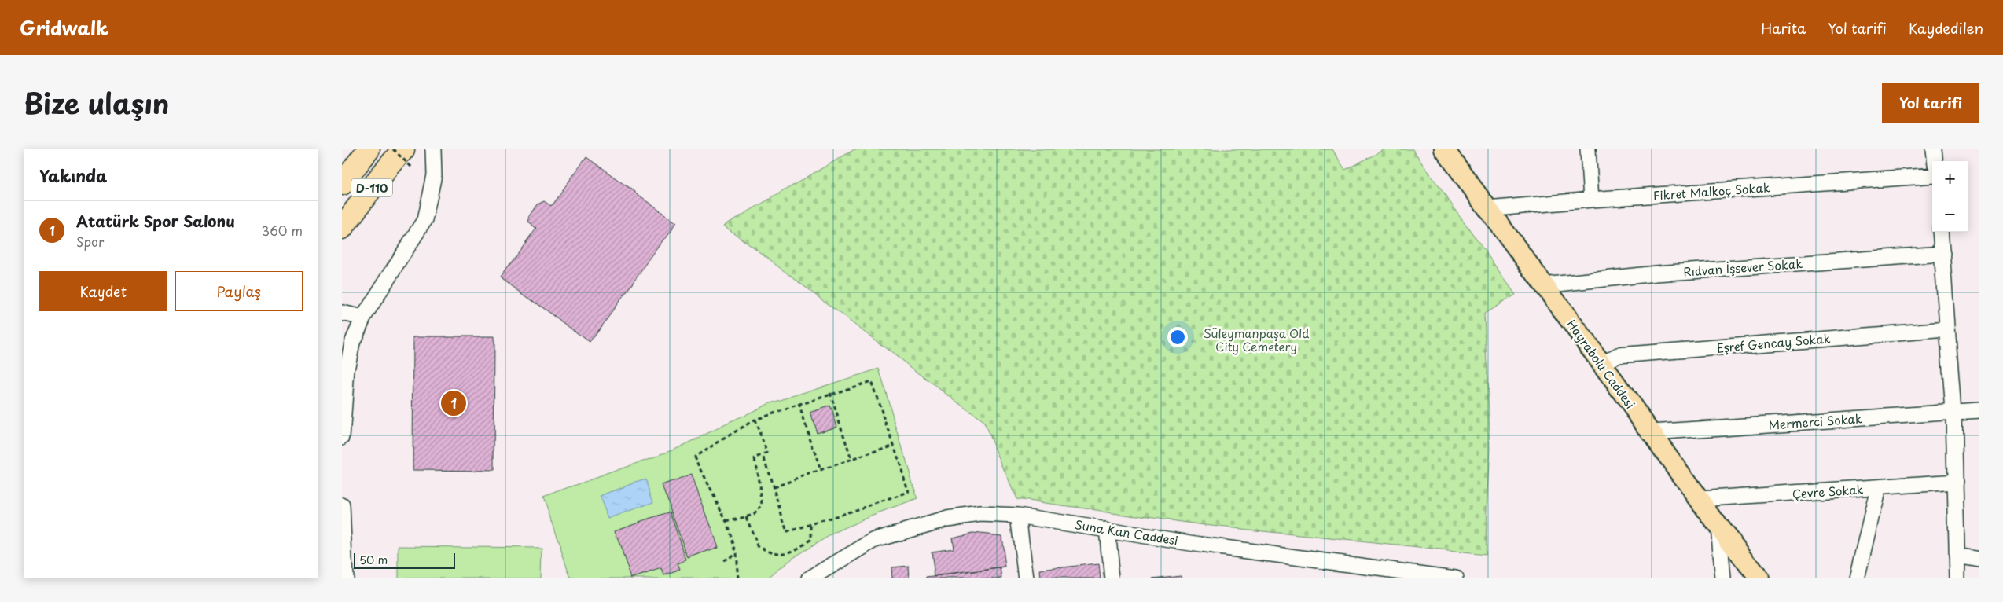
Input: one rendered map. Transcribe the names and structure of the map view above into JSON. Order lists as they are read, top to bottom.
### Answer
{
  "streets": {
    "highway": ["D-110"],
    "main road": ["Hayrabolu Caddesi"],
    "street": [
      "Fikret Malkoç Sokak",
      "Rıdvan İşsever Sokak",
      "Eşref Gencay Sokak",
      "Mermerci Sokak",
      "Çevre Sokak",
      "Suna Kan Caddesi"
    ]
  },
  "crossings": [
    ["Fikret Malkoç Sokak", "Hayrabolu Caddesi"],
    ["Rıdvan İşsever Sokak", "Hayrabolu Caddesi"],
    ["Eşref Gencay Sokak", "Hayrabolu Caddesi"],
    ["Hayrabolu Caddesi", "Mermerci Sokak"],
    ["Hayrabolu Caddesi", "Çevre Sokak"]
  ],
  "parks": ["Süleymanpaşa Old City Cemetery"],
  "scale_bar": "50 m",
  "page": {
    "header": "Gridwalk",
    "nav": ["Harita", "Yol tarifi", "Kaydedilen"],
    "title": "Bize ulaşın",
    "buttons": [
      "Yol tarifi",
      ["Kaydet", "Paylaş"]
    ],
    "heading": "Yakında",
    "map_buttons": ["+", "−"],
    "list": [
      {
        "mark": "1",
        "name": "Atatürk Spor Salonu",
        "note": "Spor",
        "value": "360 m"
      }
    ],
    "pins": "1",
    "scale": "50 m"
  }
}
